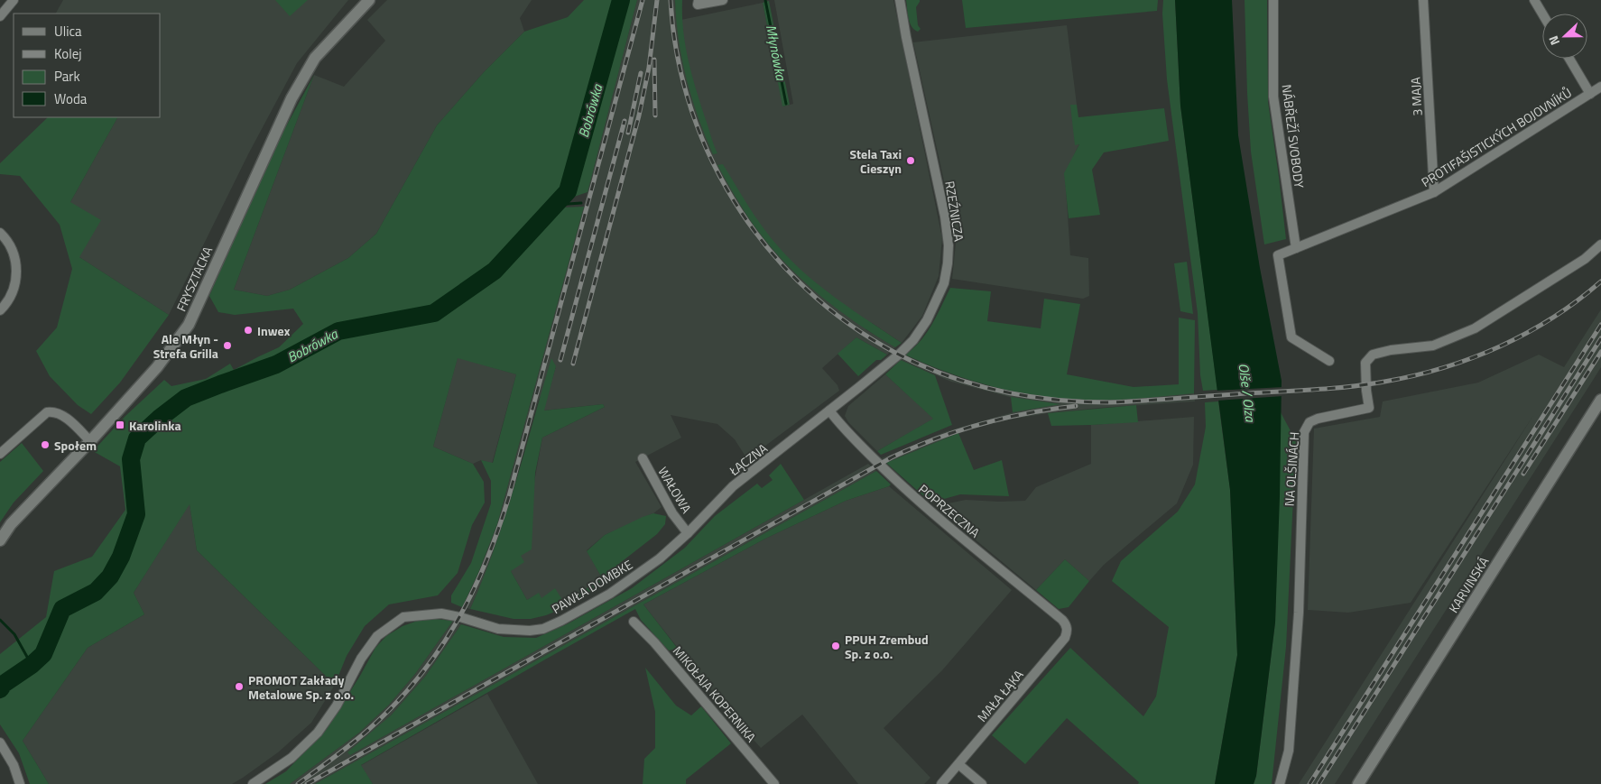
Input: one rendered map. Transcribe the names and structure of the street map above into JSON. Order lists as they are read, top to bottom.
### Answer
{
  "streets": {
    "street": [
      "3 MAJA",
      "NÁBŘEŽÍ SVOBODY",
      "PROTIFAŠISTICKÝCH BOJOVNÍKŮ",
      "RZEŹNICZA",
      "FRYSZTACKA",
      "ŁĄCZNA",
      "NA OLŠINÁCH",
      "WAŁOWA",
      "POPRZECZNA",
      "KARVINSKÁ",
      "PAWŁA DOMBKE",
      "MIKOŁAJA KOPERNIKA",
      "MAŁA ŁĄKA"
    ]
  },
  "crossings": [
    ["3 MAJA", "PROTIFAŠISTICKÝCH BOJOVNÍKŮ"],
    ["NÁBŘEŽÍ SVOBODY", "PROTIFAŠISTICKÝCH BOJOVNÍKŮ"],
    ["RZEŹNICZA", "ŁĄCZNA"],
    ["RZEŹNICZA", "POPRZECZNA"],
    ["ŁĄCZNA", "WAŁOWA"],
    ["ŁĄCZNA", "POPRZECZNA"],
    ["ŁĄCZNA", "PAWŁA DOMBKE"],
    ["WAŁOWA", "PAWŁA DOMBKE"],
    ["POPRZECZNA", "MAŁA ŁĄKA"]
  ],
  "water": ["Młynówka", "Bobrówka", "Olše / Olza"],
  "places": {
    "other": [
      "Stela Taxi Cieszyn",
      "Inwex",
      "Ale Młyn - Strefa Grilla",
      "Społem",
      "PPUH Zrembud Sp. z o.o.",
      "PROMOT Zakłady Metalowe Sp. z o.o."
    ],
    "transit": ["Karolinka"]
  },
  "legend": [
    "Ulica",
    "Kolej",
    "Park",
    "Woda"
  ],
  "north": "left"
}
